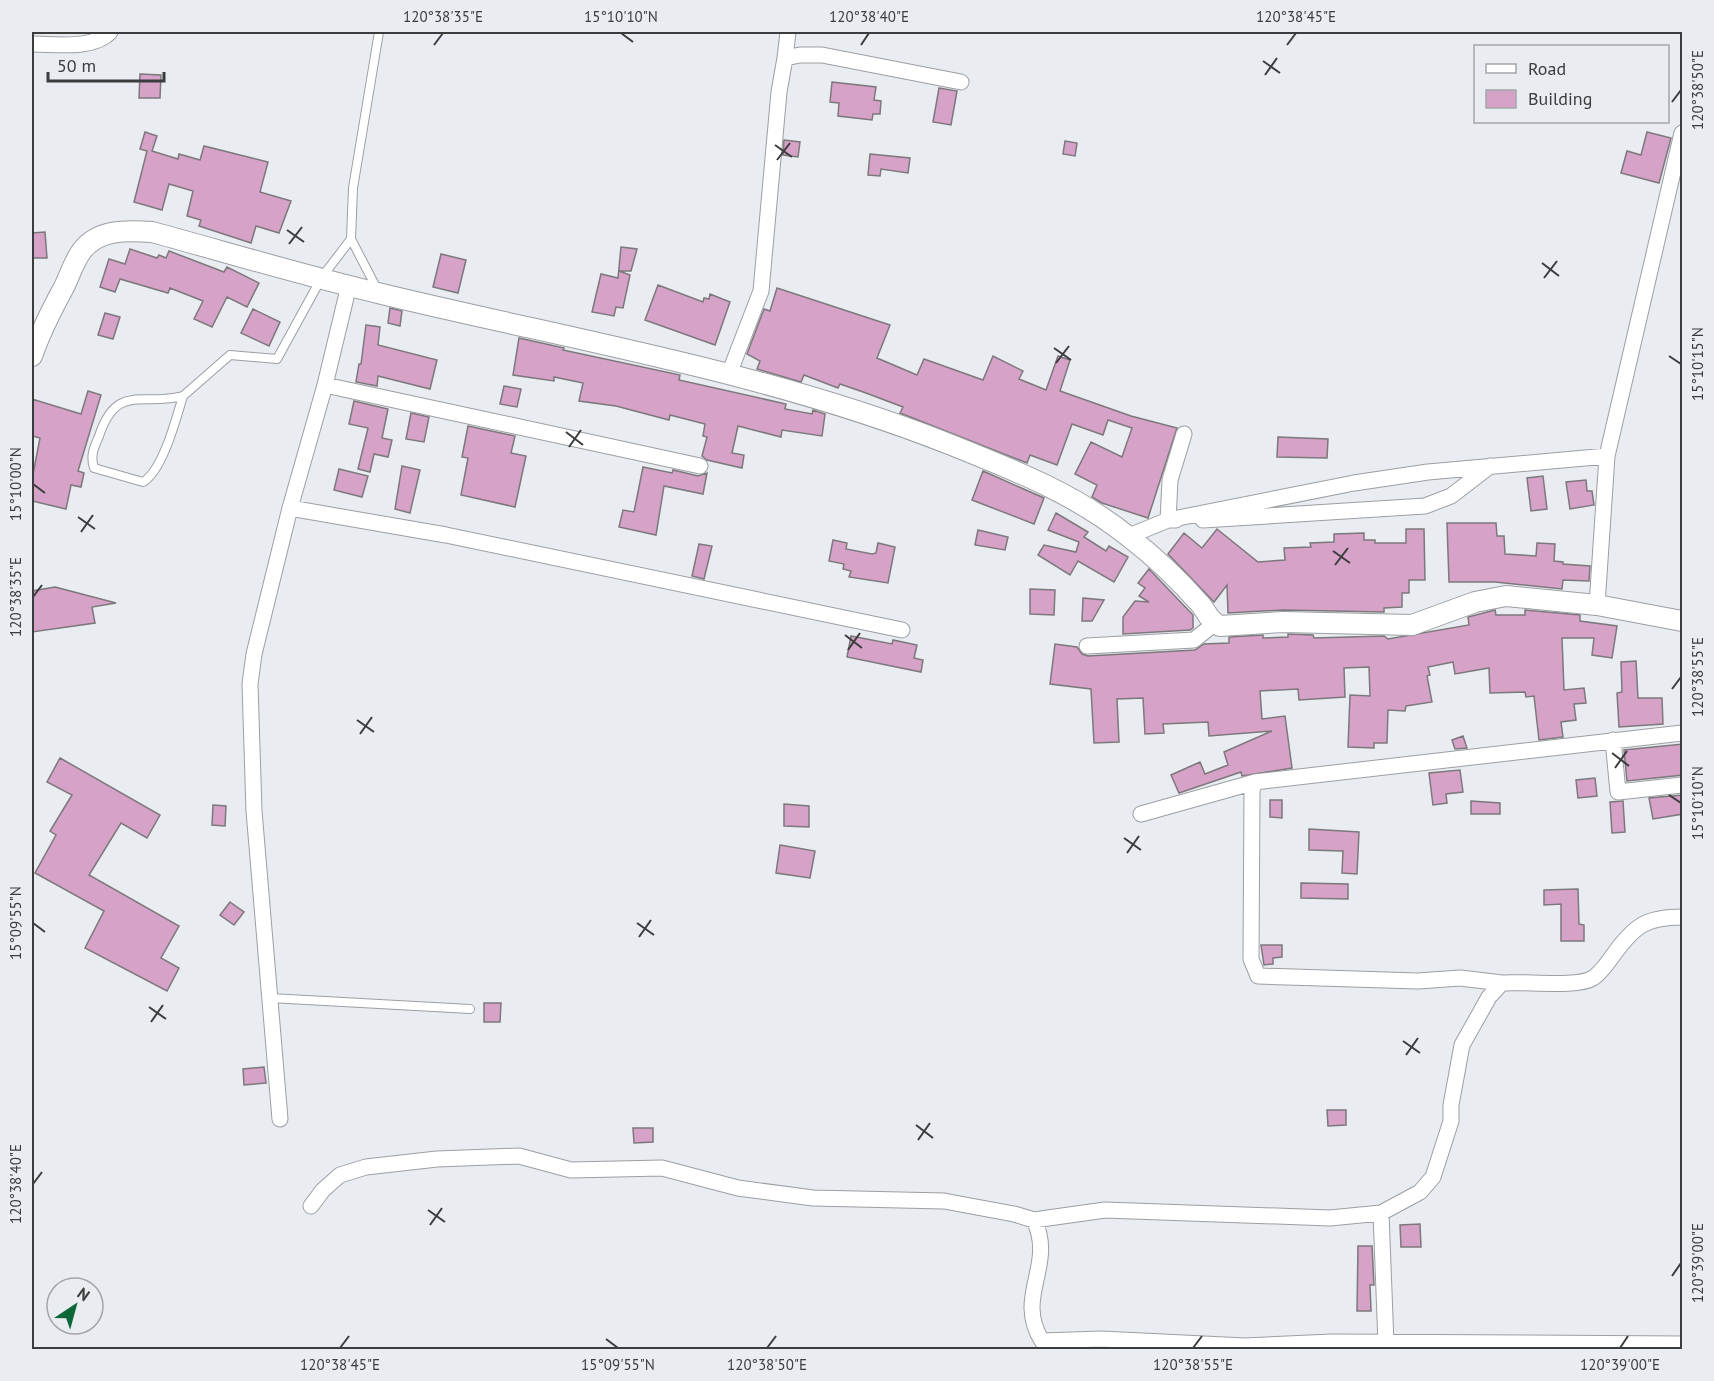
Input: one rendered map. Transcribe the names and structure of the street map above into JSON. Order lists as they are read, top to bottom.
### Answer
{
  "legend": ["Road", "Building"],
  "scale_bar": "50 m",
  "north": "top right",
  "coordinates": [
    "120°38'35\"E",
    "15°10'10\"N",
    "120°38'40\"E",
    "120°38'45\"E",
    "120°38'50\"E",
    "15°10'15\"N",
    "15°10'00\"N",
    "120°38'55\"E",
    "15°09'55\"N",
    "120°39'00\"E"
  ]
}
